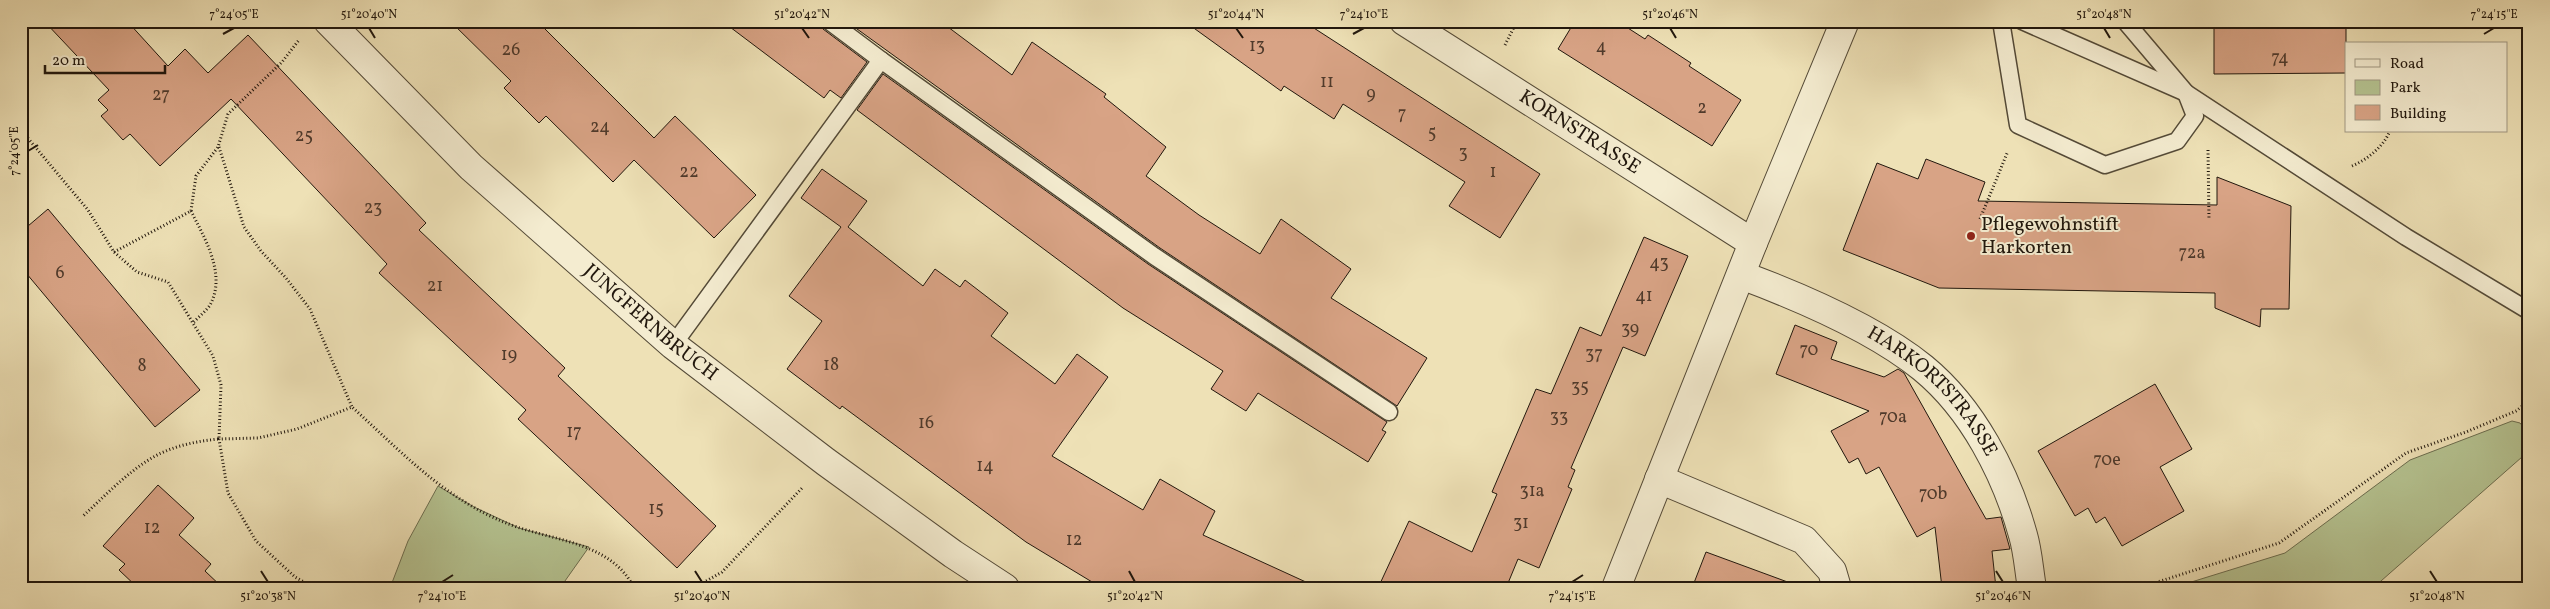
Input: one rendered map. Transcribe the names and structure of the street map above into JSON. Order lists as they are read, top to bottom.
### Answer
{
  "streets": {
    "street": ["KORNSTRASSE", "JUNGFERNBRUCH", "HARKORTSTRASSE"]
  },
  "places": ["Pflegewohnstift Harkorten"],
  "house_numbers": [
    "13",
    "4",
    "26",
    "74",
    "11",
    "9",
    "27",
    "2",
    "7",
    "24",
    "5",
    "25",
    "3",
    "22",
    "1",
    "23",
    "72a",
    "43",
    "6",
    "21",
    "41",
    "39",
    "70",
    "37",
    "19",
    "18",
    "8",
    "35",
    "33",
    "70a",
    "16",
    "17",
    "70e",
    "14",
    "31a",
    "70b",
    "15",
    "31",
    "12",
    "12"
  ],
  "legend": ["Road", "Park", "Building"],
  "scale_bar": "20 m",
  "coordinates": [
    "7°24'05\"E",
    "51°20'40\"N",
    "51°20'42\"N",
    "51°20'44\"N",
    "7°24'10\"E",
    "51°20'46\"N",
    "51°20'48\"N",
    "7°24'15\"E",
    "51°20'38\"N"
  ]
}
